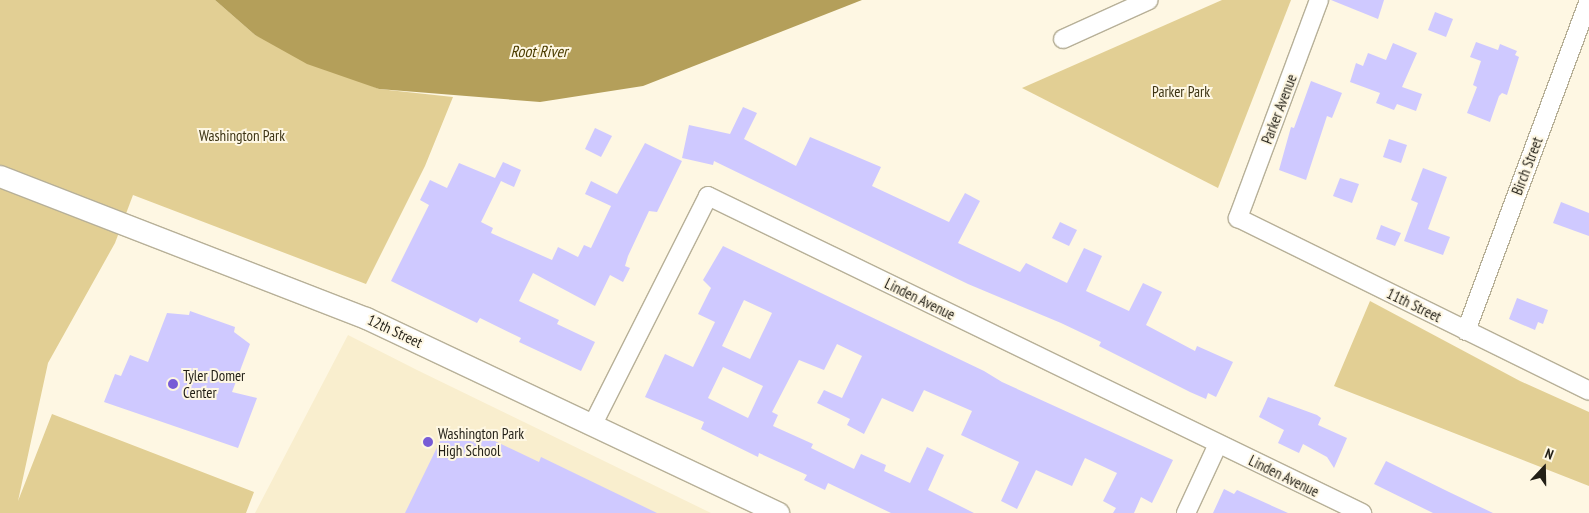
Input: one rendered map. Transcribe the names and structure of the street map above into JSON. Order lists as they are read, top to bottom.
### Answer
{
  "streets": {
    "street": [
      "Parker Avenue",
      "Birch Street",
      "Linden Avenue",
      "11th Street",
      "12th Street"
    ]
  },
  "crossings": [
    ["Parker Avenue", "11th Street"],
    ["Birch Street", "11th Street"],
    ["Linden Avenue", "12th Street"]
  ],
  "water": ["Root River"],
  "parks": ["Parker Park", "Washington Park"],
  "places": ["Tyler Domer Center", "Washington Park High School"],
  "north": "top"
}
